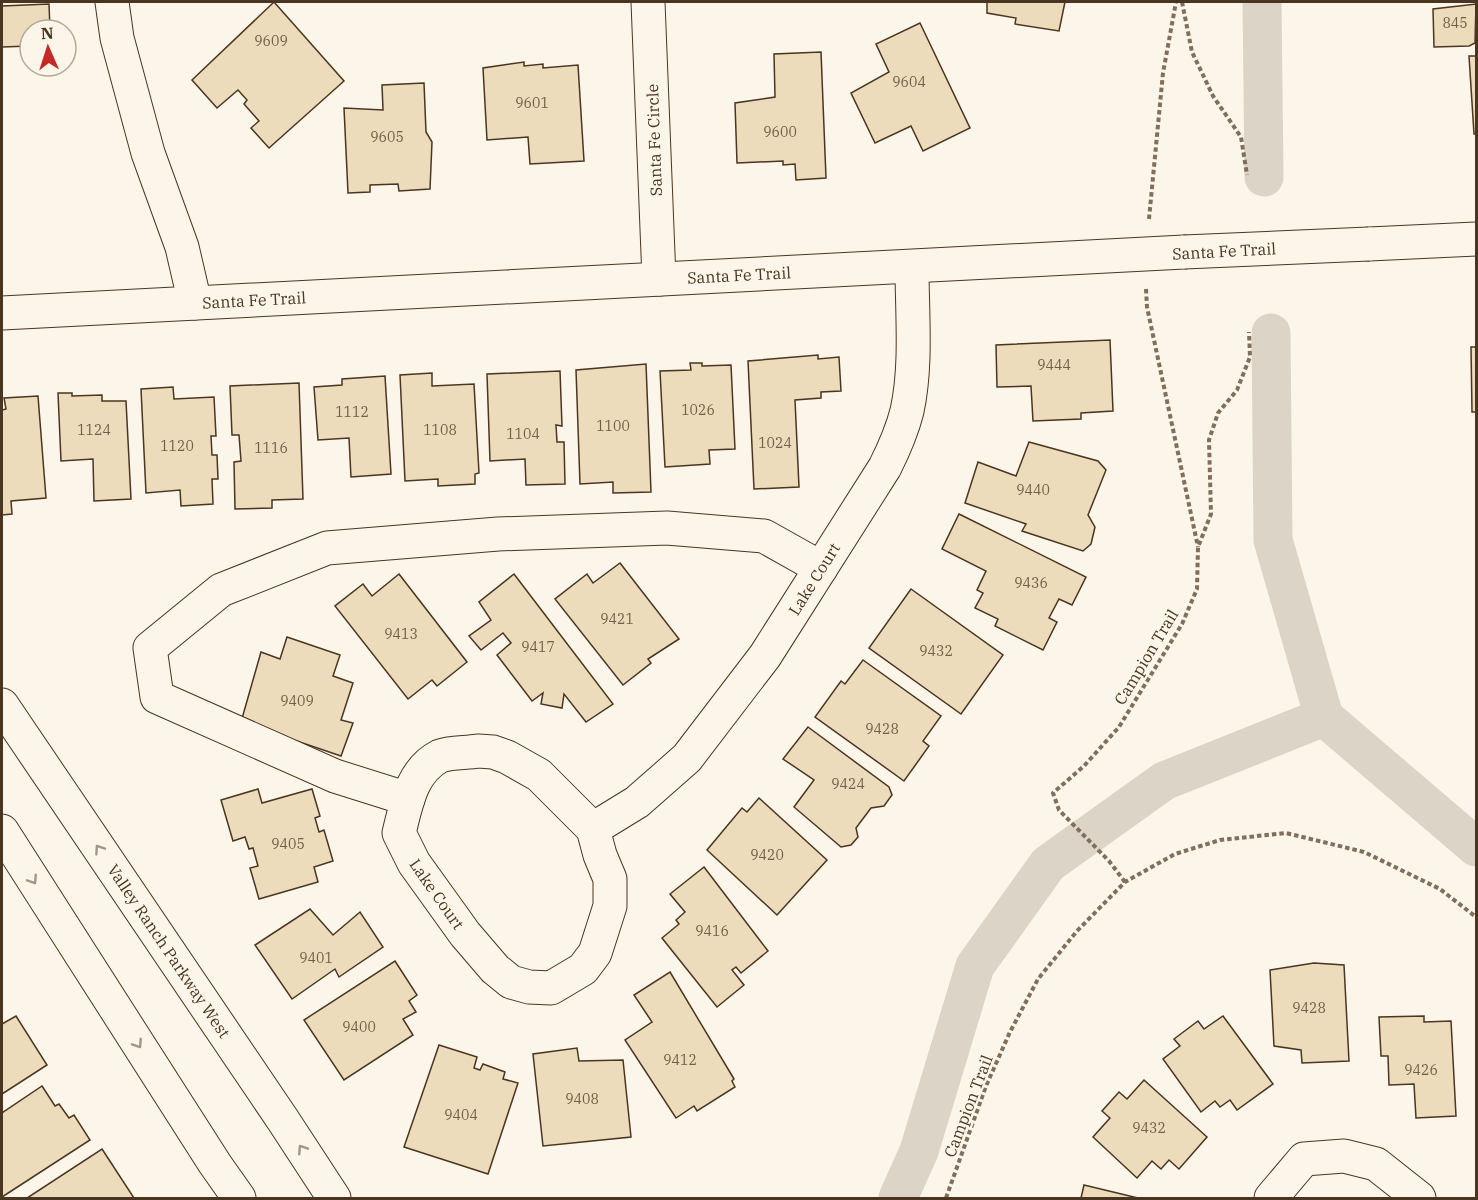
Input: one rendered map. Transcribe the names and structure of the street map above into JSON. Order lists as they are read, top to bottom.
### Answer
{
  "streets": {
    "street": [
      "Santa Fe Circle",
      "Santa Fe Trail",
      "Lake Court",
      "Valley Ranch Parkway West"
    ],
    "path": ["Campion Trail"]
  },
  "crossings": [
    ["Santa Fe Circle", "Santa Fe Trail"],
    ["Santa Fe Trail", "Lake Court"]
  ],
  "house_numbers": [
    "845",
    "9609",
    "9604",
    "9601",
    "9600",
    "9605",
    "9444",
    "1026",
    "1112",
    "1100",
    "1124",
    "1108",
    "1104",
    "1024",
    "1120",
    "1116",
    "9440",
    "9436",
    "9421",
    "9413",
    "9417",
    "9432",
    "9409",
    "9428",
    "9424",
    "9405",
    "9420",
    "9416",
    "9401",
    "9428",
    "9400",
    "9412",
    "9426",
    "9408",
    "9404",
    "9432"
  ],
  "north": "top"
}
